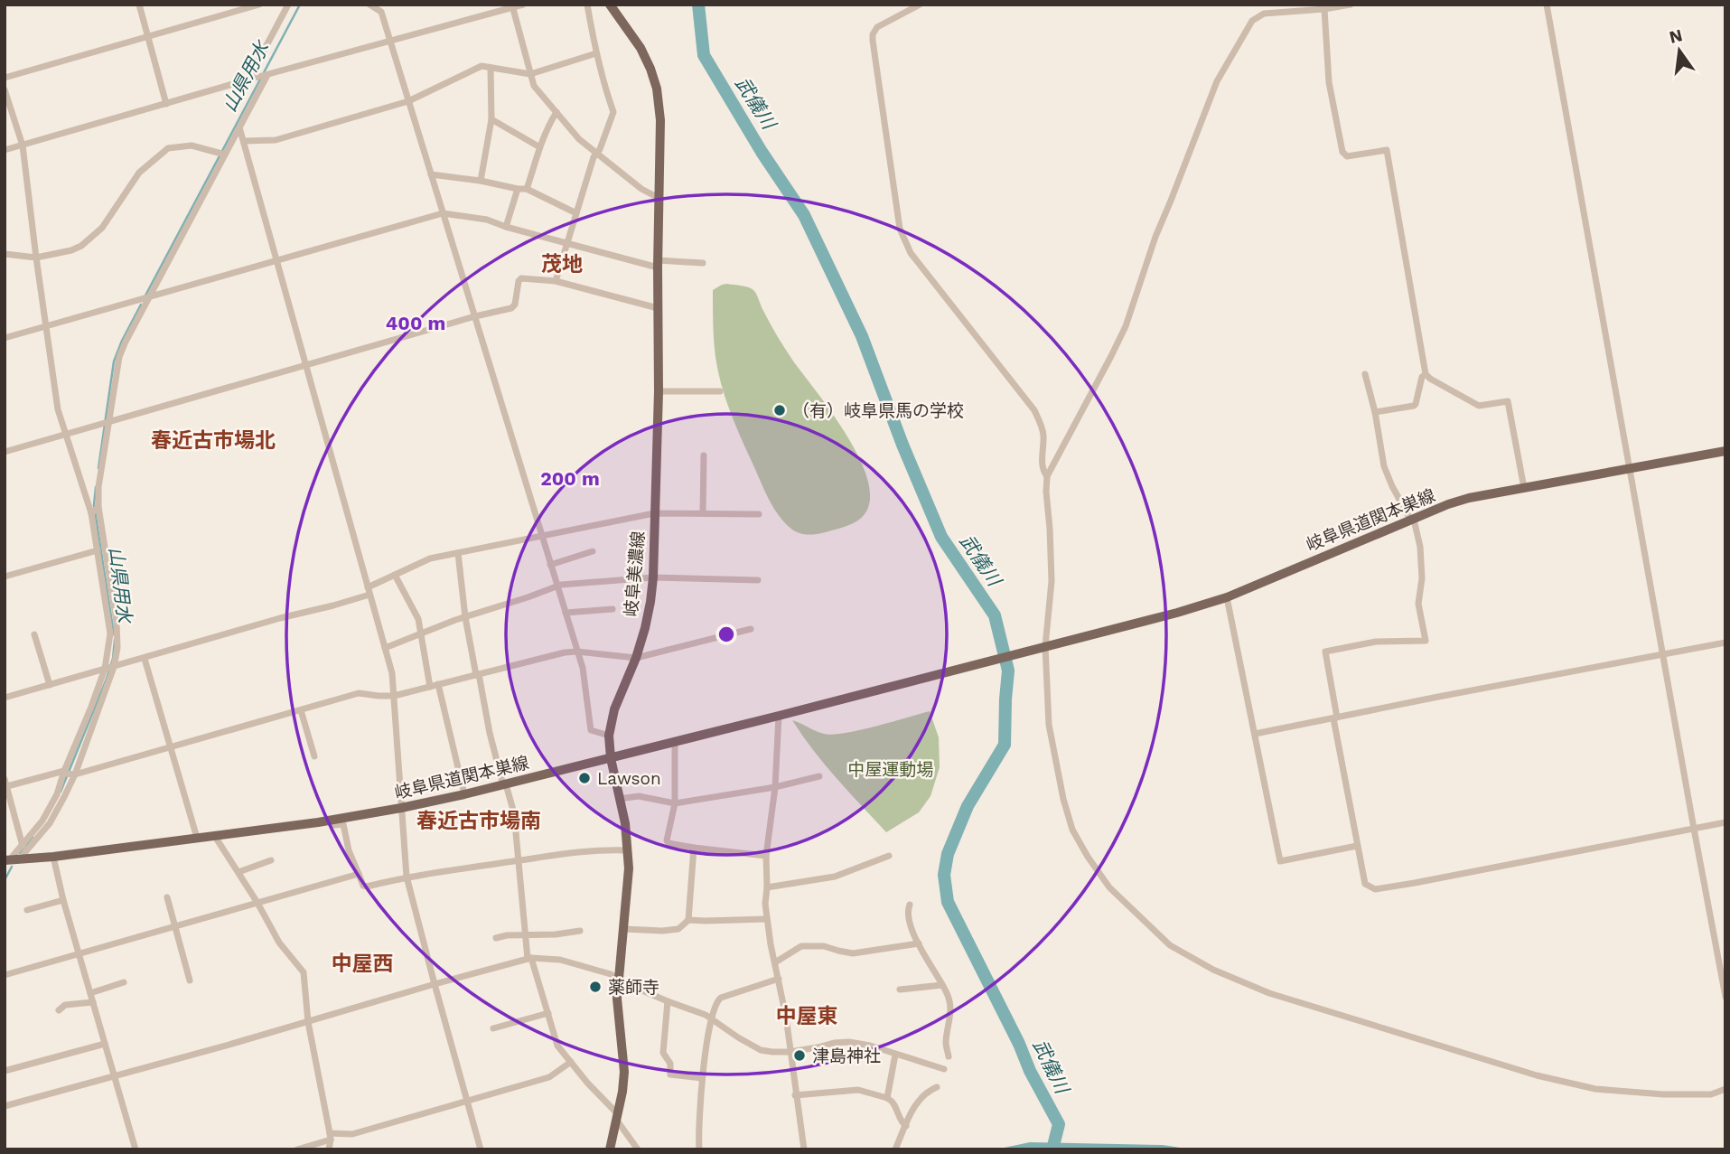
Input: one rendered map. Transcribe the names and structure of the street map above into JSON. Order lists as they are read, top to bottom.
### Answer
{
  "streets": {
    "main road": ["岐阜県道関本巣線", "岐阜美濃線"]
  },
  "crossings": [
    ["岐阜県道関本巣線", "岐阜美濃線"]
  ],
  "districts": [
    "茂地",
    "春近古市場北",
    "春近古市場南",
    "中屋西",
    "中屋東"
  ],
  "water": ["山県用水", "武儀川"],
  "parks": ["中屋運動場"],
  "places": [
    "（有）岐阜県馬の学校",
    "Lawson",
    "薬師寺",
    "津島神社"
  ],
  "north": "top",
  "rings": ["400 m", "200 m"]
}
